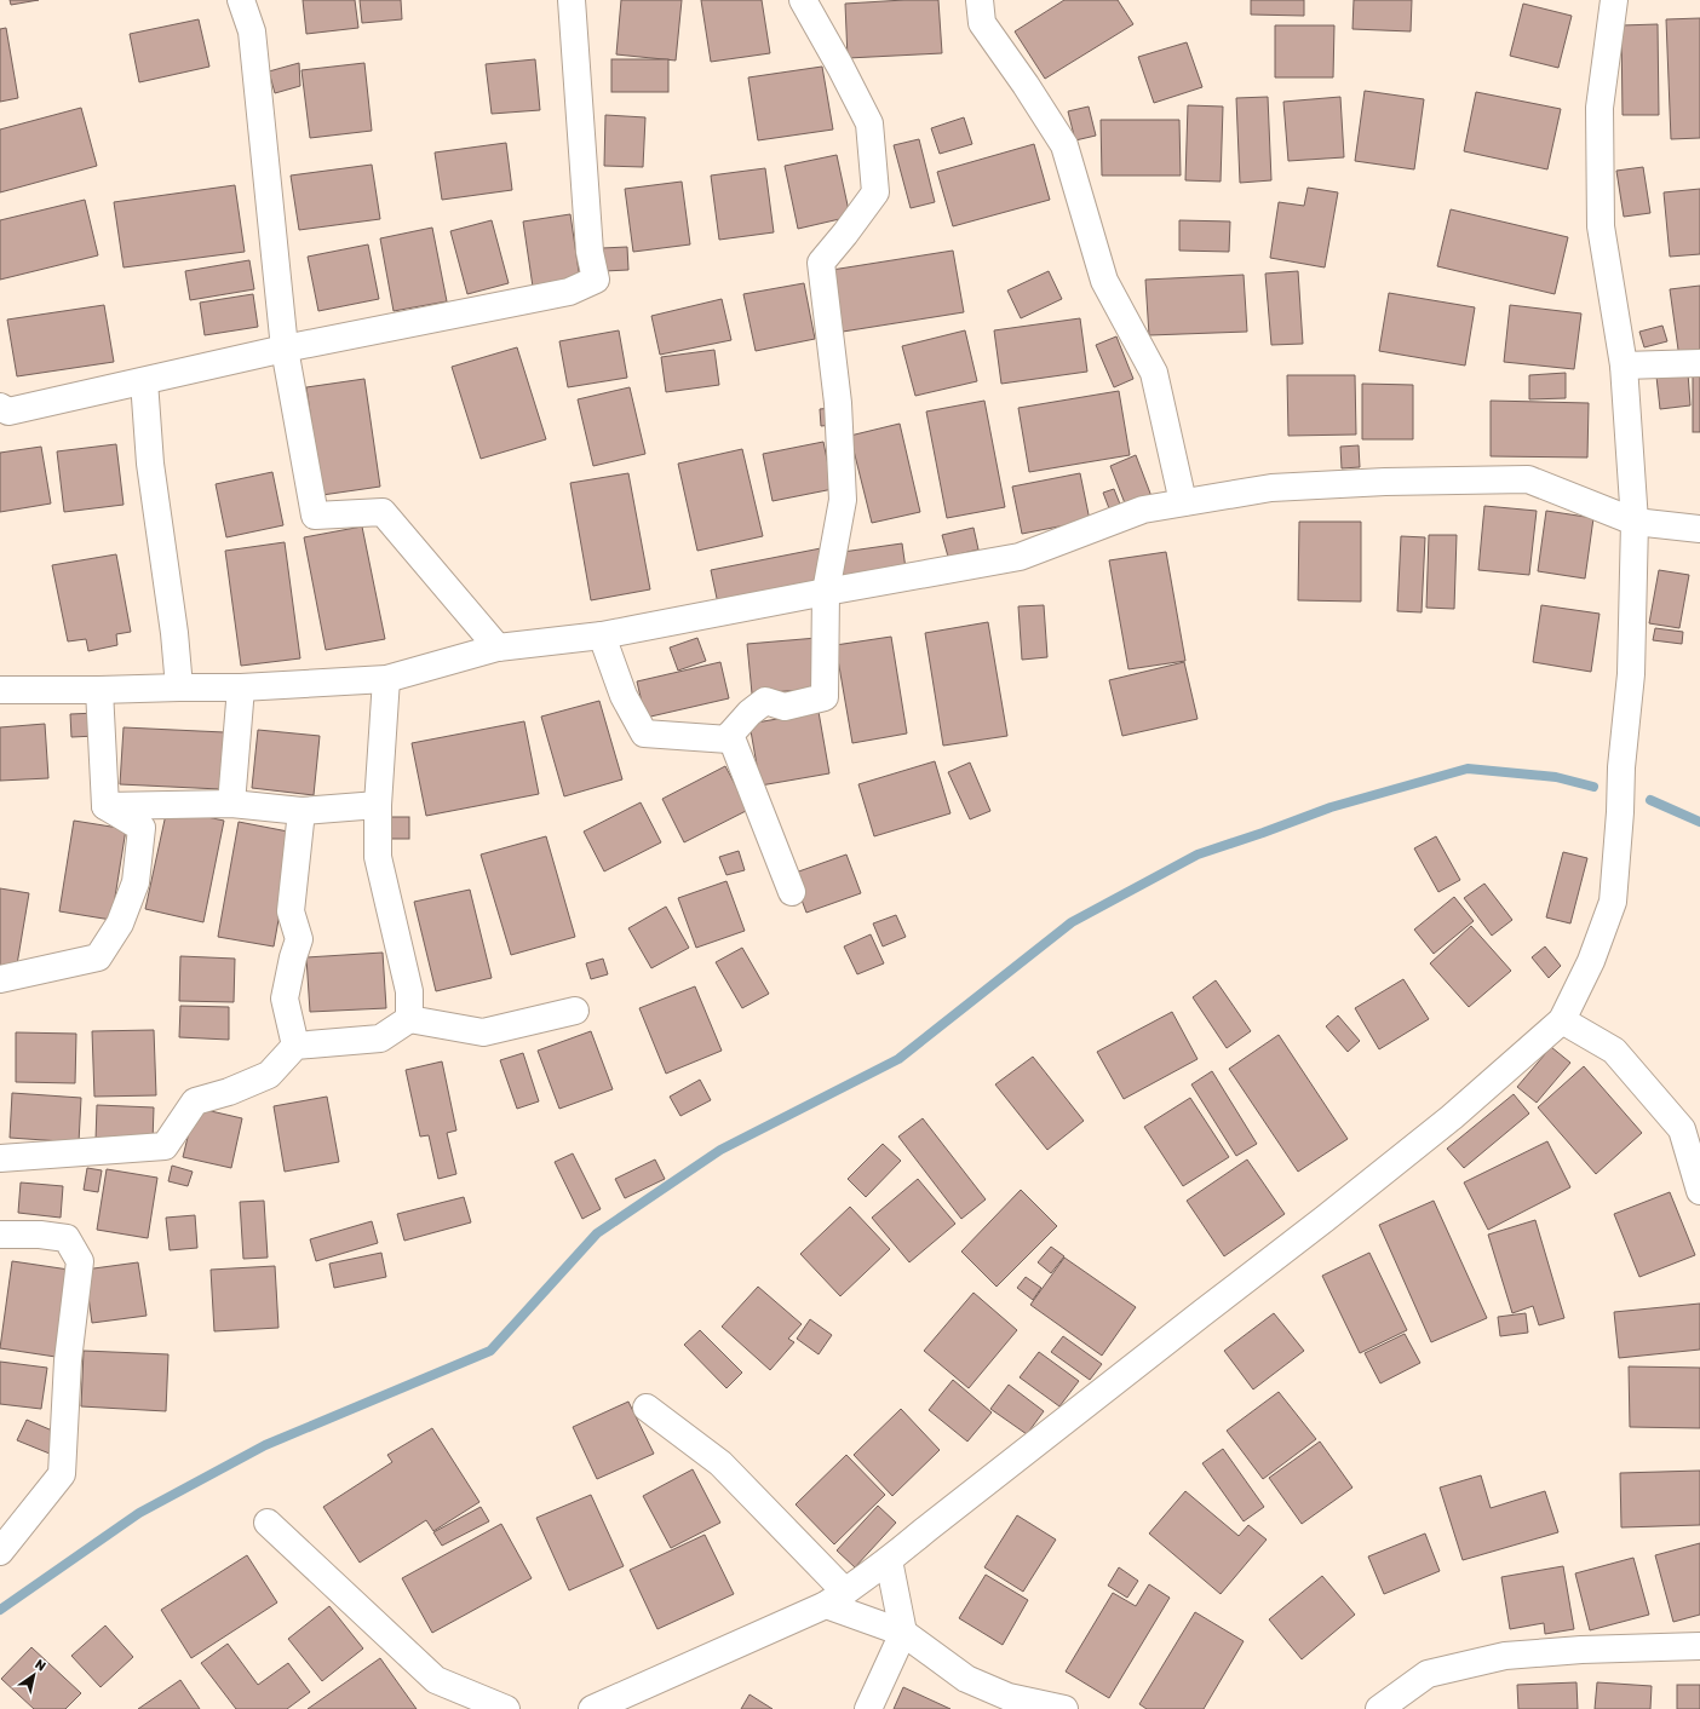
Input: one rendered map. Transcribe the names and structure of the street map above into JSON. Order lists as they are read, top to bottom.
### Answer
{
  "north": "top right"
}
